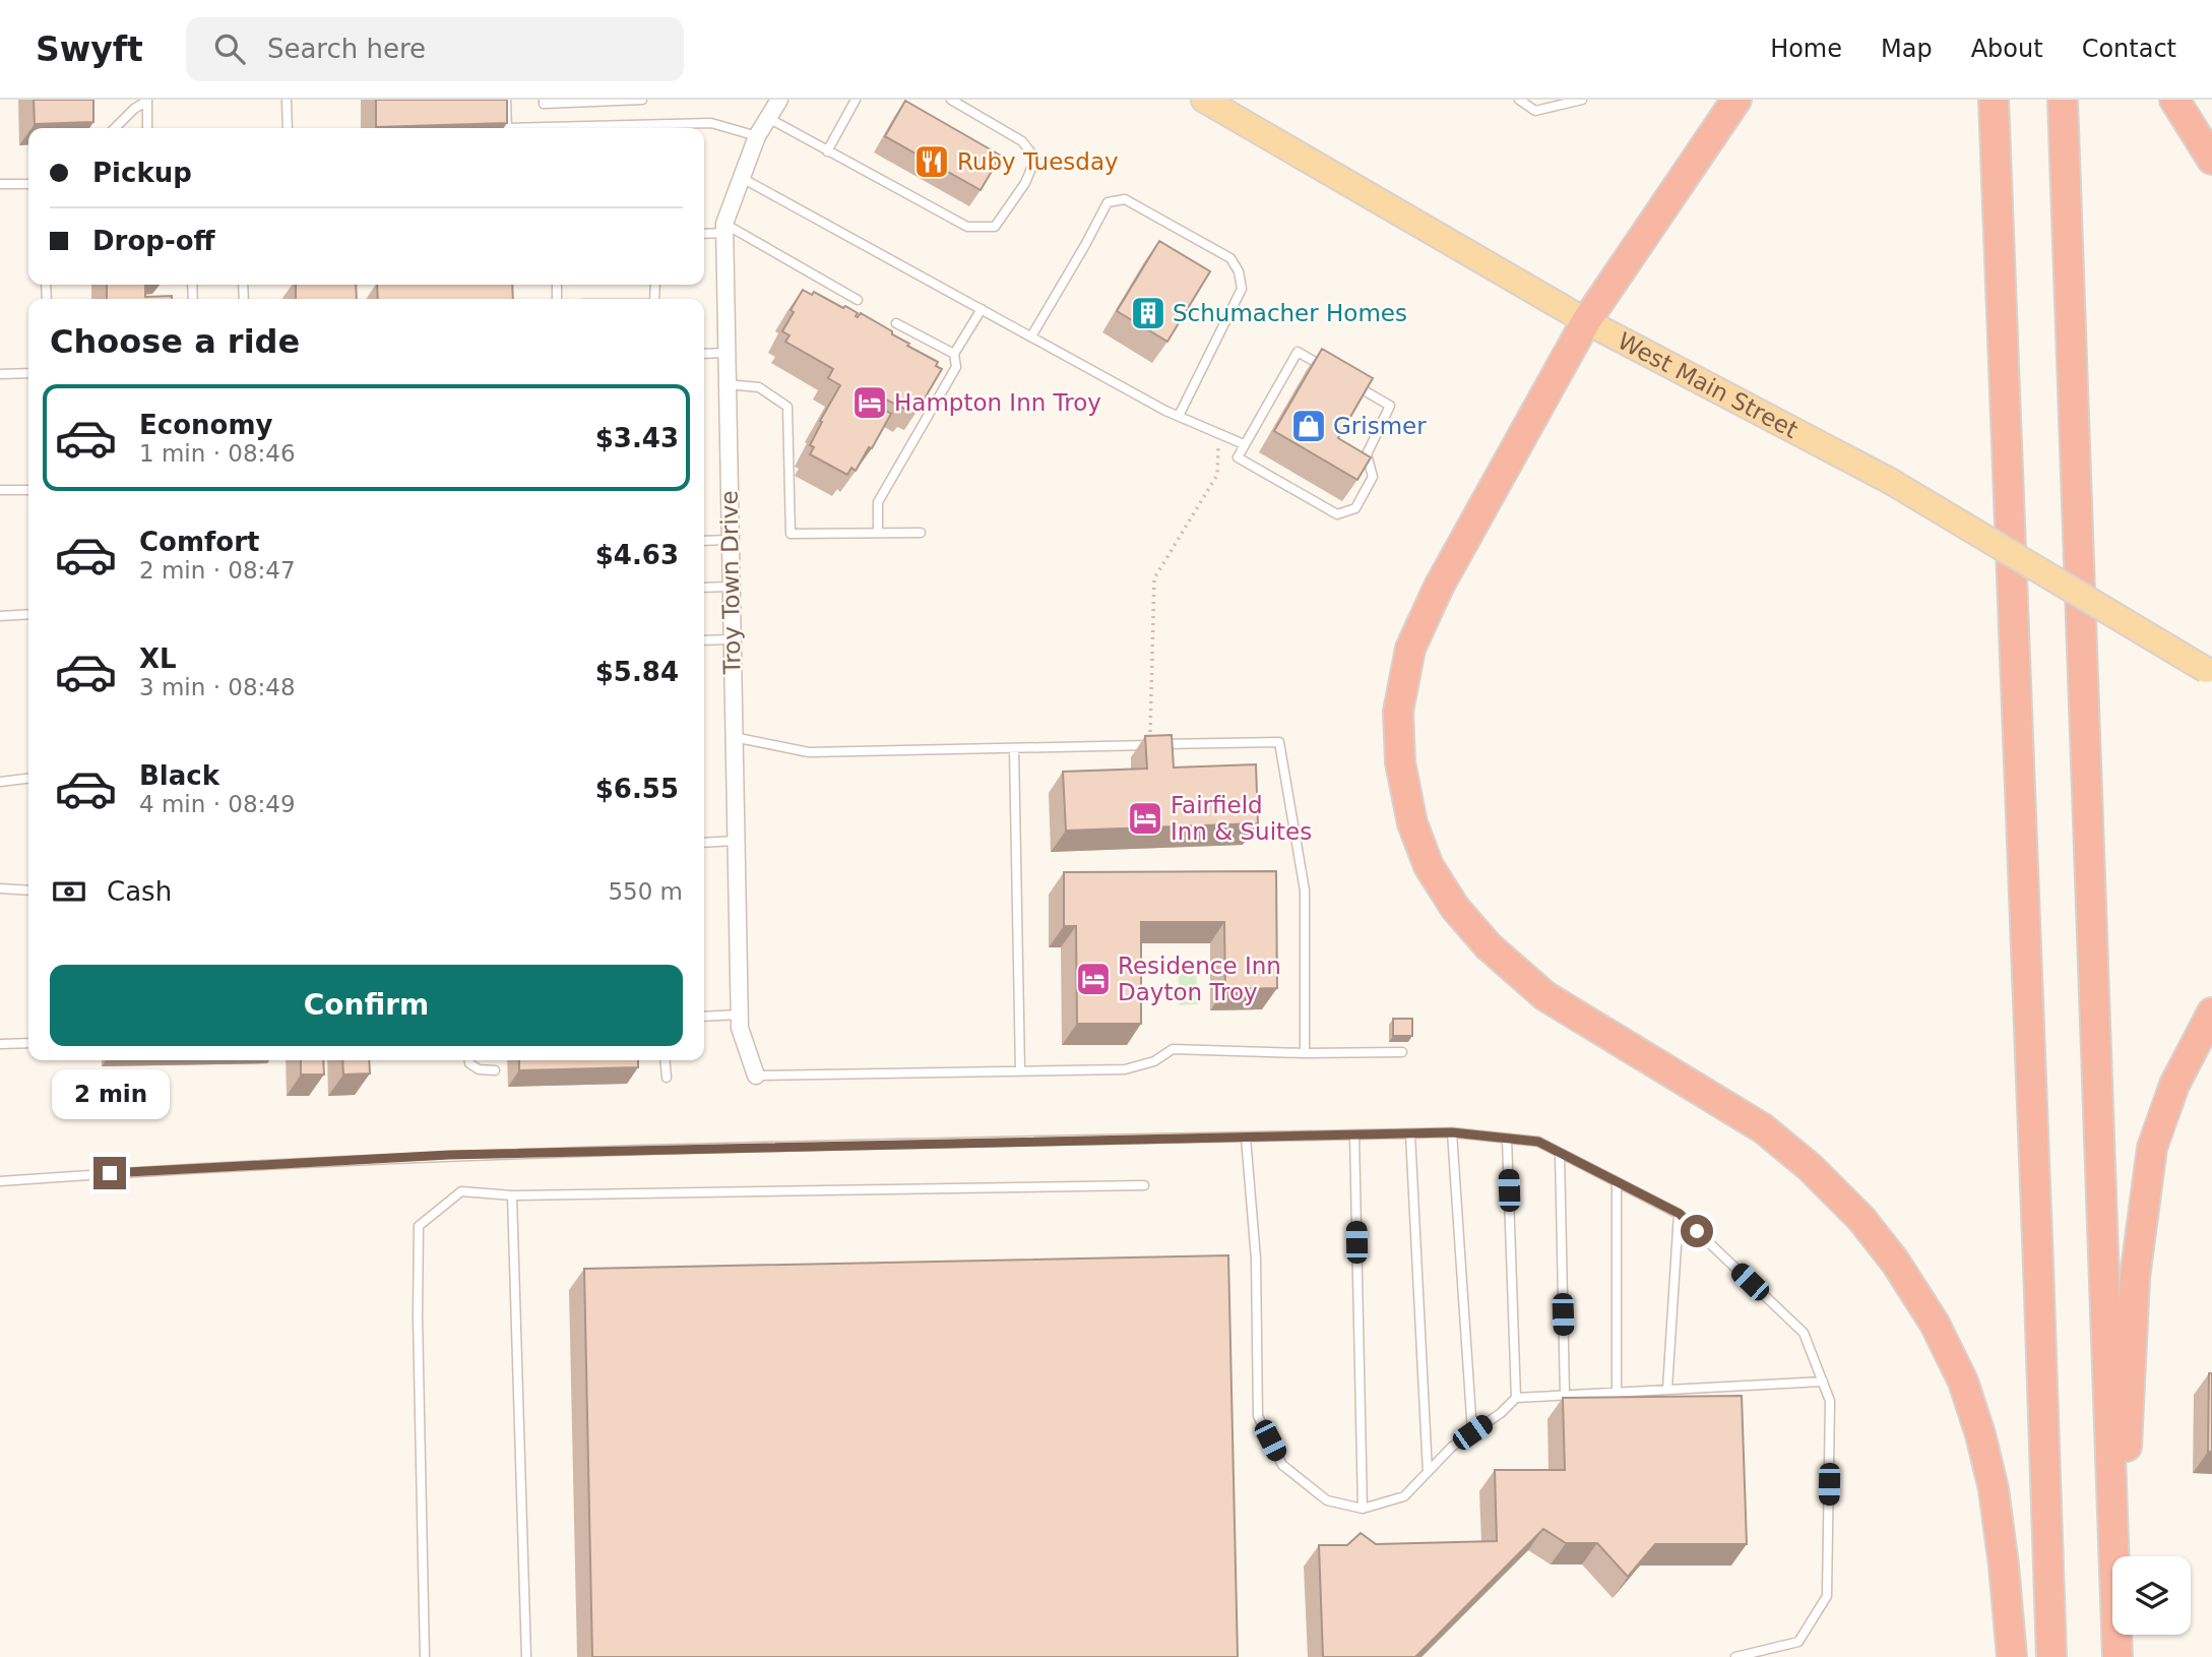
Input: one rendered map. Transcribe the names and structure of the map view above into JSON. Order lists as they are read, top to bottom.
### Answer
{
  "streets": {
    "main road": ["West Main Street"],
    "street": ["Troy Town Drive"]
  },
  "places": {
    "restaurant": ["Ruby Tuesday"],
    "building": ["Schumacher Homes"],
    "hotel": ["Hampton Inn Troy", "Fairfield Inn & Suites", "Residence Inn Dayton Troy"],
    "shop": ["Grismer"]
  },
  "page": {
    "header": "Swyft",
    "search": "Search here",
    "nav": [
      "Home",
      "Map",
      "About",
      "Contact"
    ],
    "banner": ["Pickup", "Drop-off"],
    "heading": "Choose a ride",
    "list": [
      {
        "name": "Economy",
        "note": "1 min · 08:46",
        "value": "$3.43"
      },
      {
        "name": "Comfort",
        "note": "2 min · 08:47",
        "value": "$4.63"
      },
      {
        "name": "XL",
        "note": "3 min · 08:48",
        "value": "$5.84"
      },
      {
        "name": "Black",
        "note": "4 min · 08:49",
        "value": "$6.55"
      }
    ],
    "pay": ["Cash", "550 m"],
    "buttons": "Confirm",
    "bubble": "2 min"
  }
}
